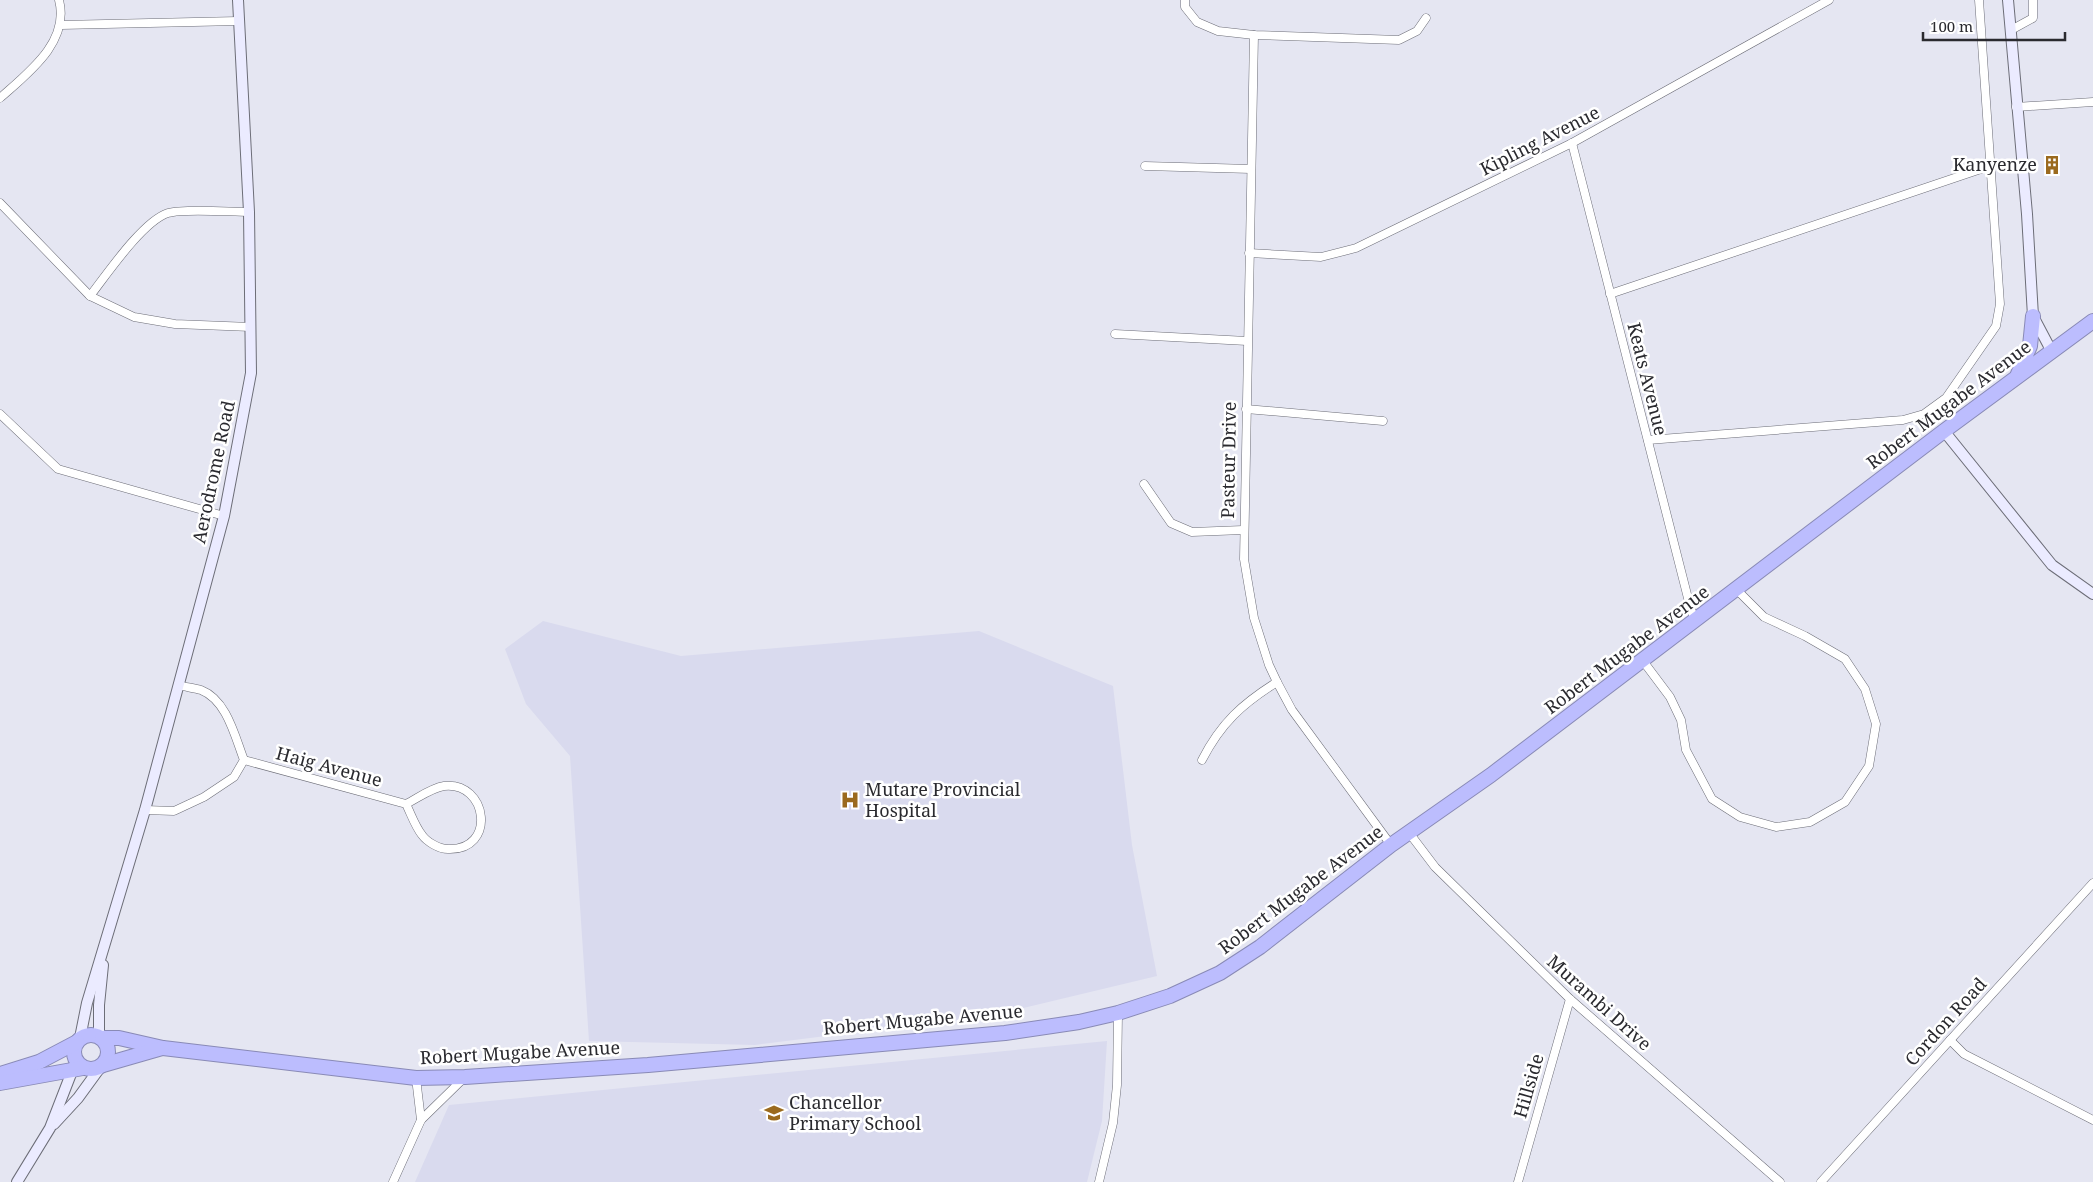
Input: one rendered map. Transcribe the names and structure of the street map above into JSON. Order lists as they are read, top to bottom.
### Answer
{
  "streets": {
    "highway": ["Robert Mugabe Avenue"],
    "street": [
      "Kipling Avenue",
      "Keats Avenue",
      "Pasteur Drive",
      "Aerodrome Road",
      "Haig Avenue",
      "Murambi Drive",
      "Cordon Road",
      "Hillside"
    ]
  },
  "crossings": [
    ["Kipling Avenue", "Keats Avenue"],
    ["Kipling Avenue", "Pasteur Drive"],
    ["Keats Avenue", "Robert Mugabe Avenue"],
    ["Robert Mugabe Avenue", "Pasteur Drive"],
    ["Robert Mugabe Avenue", "Aerodrome Road"],
    ["Robert Mugabe Avenue", "Murambi Drive"],
    ["Murambi Drive", "Hillside"]
  ],
  "places": {
    "building": ["Kanyenze"],
    "hospital": ["Mutare Provincial Hospital"],
    "school or university": ["Chancellor Primary School"]
  },
  "scale_bar": "100 m"
}
